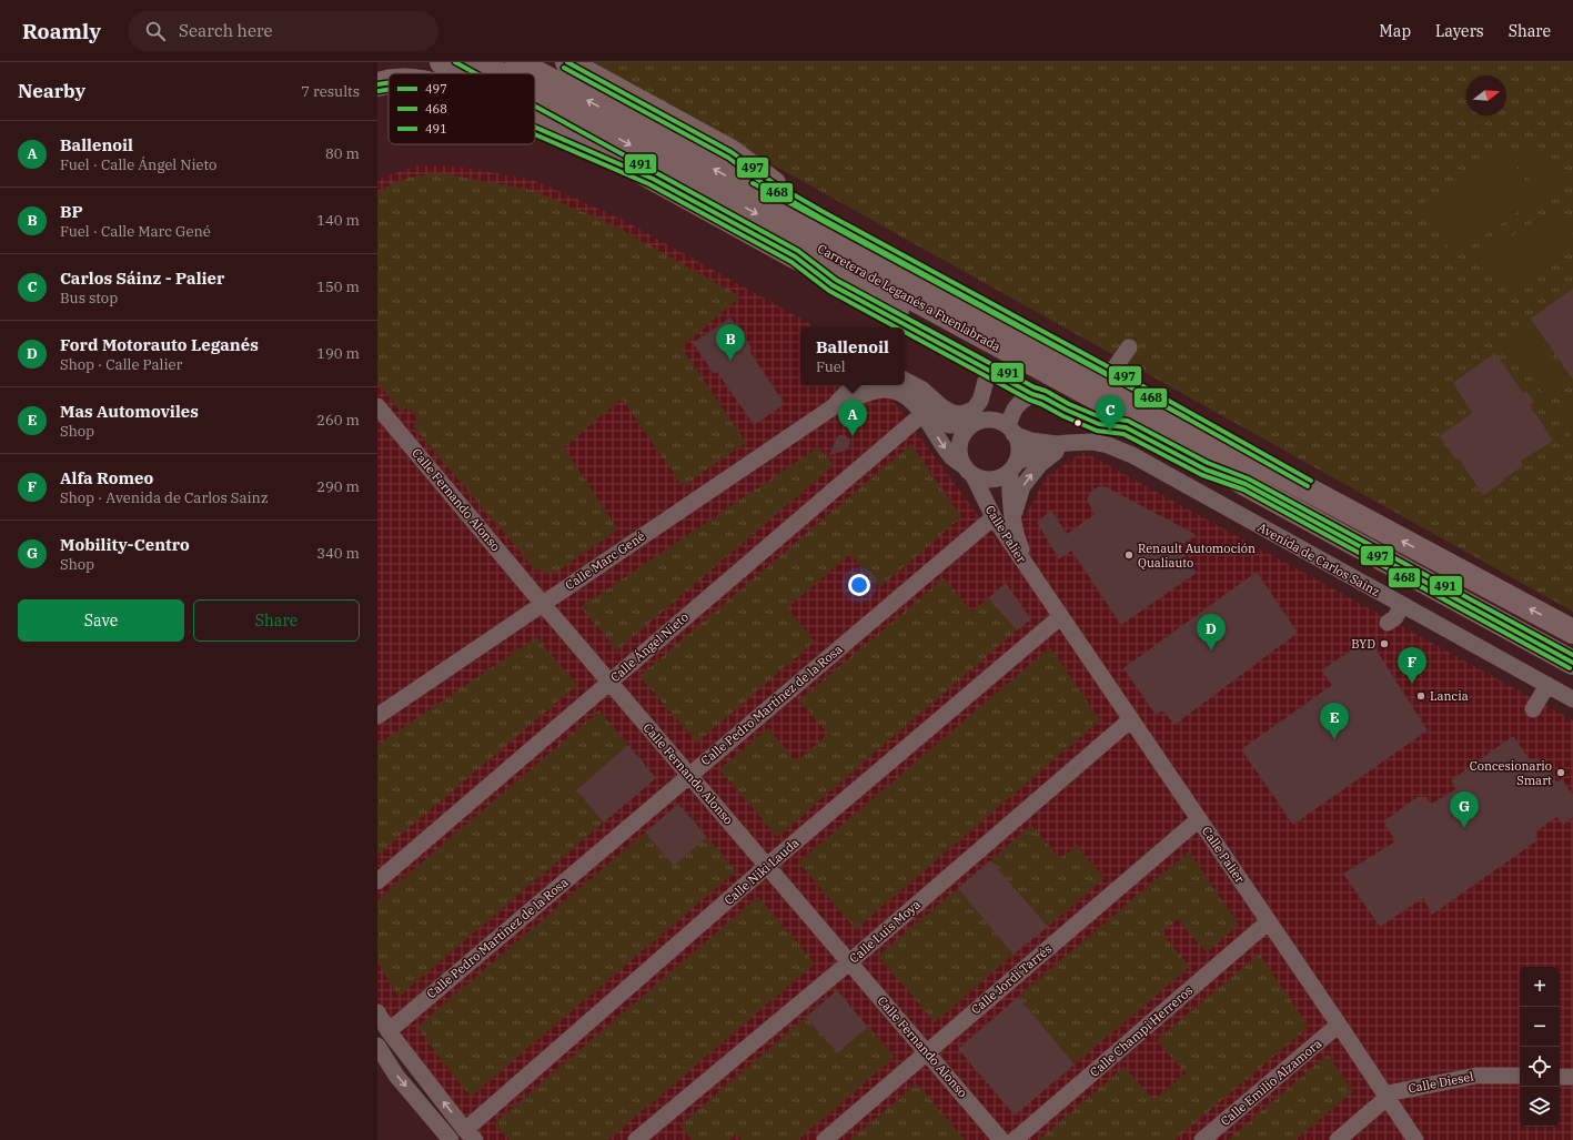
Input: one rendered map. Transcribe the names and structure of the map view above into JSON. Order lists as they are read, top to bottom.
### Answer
{
  "streets": {
    "highway": ["Carretera de Leganés a Fuenlabrada"],
    "street": [
      "Calle Fernando Alonso",
      "Calle Palier",
      "Avenida de Carlos Sainz",
      "Calle Marc Gené",
      "Calle Ángel Nieto",
      "Calle Pedro Martínez de la Rosa",
      "Calle Niki Lauda",
      "Calle Luis Moya",
      "Calle Jordi Tarrés",
      "Calle Champi Herreros",
      "Calle Emilio Alzamora",
      "Calle Diesel"
    ]
  },
  "crossings": [
    ["Calle Fernando Alonso", "Calle Marc Gené"],
    ["Calle Fernando Alonso", "Calle Ángel Nieto"],
    ["Calle Fernando Alonso", "Calle Pedro Martínez de la Rosa"],
    ["Calle Fernando Alonso", "Calle Niki Lauda"],
    ["Calle Fernando Alonso", "Calle Luis Moya"],
    ["Calle Fernando Alonso", "Calle Jordi Tarrés"],
    ["Calle Palier", "Avenida de Carlos Sainz"],
    ["Calle Palier", "Calle Marc Gené"],
    ["Calle Palier", "Calle Ángel Nieto"],
    ["Calle Palier", "Calle Pedro Martínez de la Rosa"],
    ["Calle Palier", "Calle Niki Lauda"],
    ["Calle Palier", "Calle Luis Moya"],
    ["Calle Palier", "Calle Jordi Tarrés"],
    ["Calle Palier", "Calle Champi Herreros"],
    ["Calle Palier", "Calle Emilio Alzamora"],
    ["Calle Palier", "Calle Diesel"]
  ],
  "places": [
    "Renault Automoción Qualiauto",
    "BYD",
    "Lancia",
    "Concesionario Smart"
  ],
  "lines": ["transit line 497", "transit line 491", "transit line 468"],
  "legend": ["497", "468", "491"],
  "north": "right",
  "page": {
    "header": "Roamly",
    "search": "Search here",
    "nav": ["Map", "Layers", "Share"],
    "heading": ["Nearby", "7 results"],
    "list": [
      {
        "mark": "A",
        "name": "Ballenoil",
        "note": "Fuel · Calle Ángel Nieto",
        "value": "80 m"
      },
      {
        "mark": "B",
        "name": "BP",
        "note": "Fuel · Calle Marc Gené",
        "value": "140 m"
      },
      {
        "mark": "C",
        "name": "Carlos Sáinz - Palier",
        "note": "Bus stop",
        "value": "150 m"
      },
      {
        "mark": "D",
        "name": "Ford Motorauto Leganés",
        "note": "Shop · Calle Palier",
        "value": "190 m"
      },
      {
        "mark": "E",
        "name": "Mas Automoviles",
        "note": "Shop",
        "value": "260 m"
      },
      {
        "mark": "F",
        "name": "Alfa Romeo",
        "note": "Shop · Avenida de Carlos Sainz",
        "value": "290 m"
      },
      {
        "mark": "G",
        "name": "Mobility-Centro",
        "note": "Shop",
        "value": "340 m"
      }
    ],
    "pins": [
      "B",
      "C",
      "A",
      "D",
      "F",
      "E",
      "G"
    ],
    "popup": ["Ballenoil", "Fuel"],
    "buttons": ["Save", "Share"],
    "map_buttons": ["+", "−"]
  }
}
